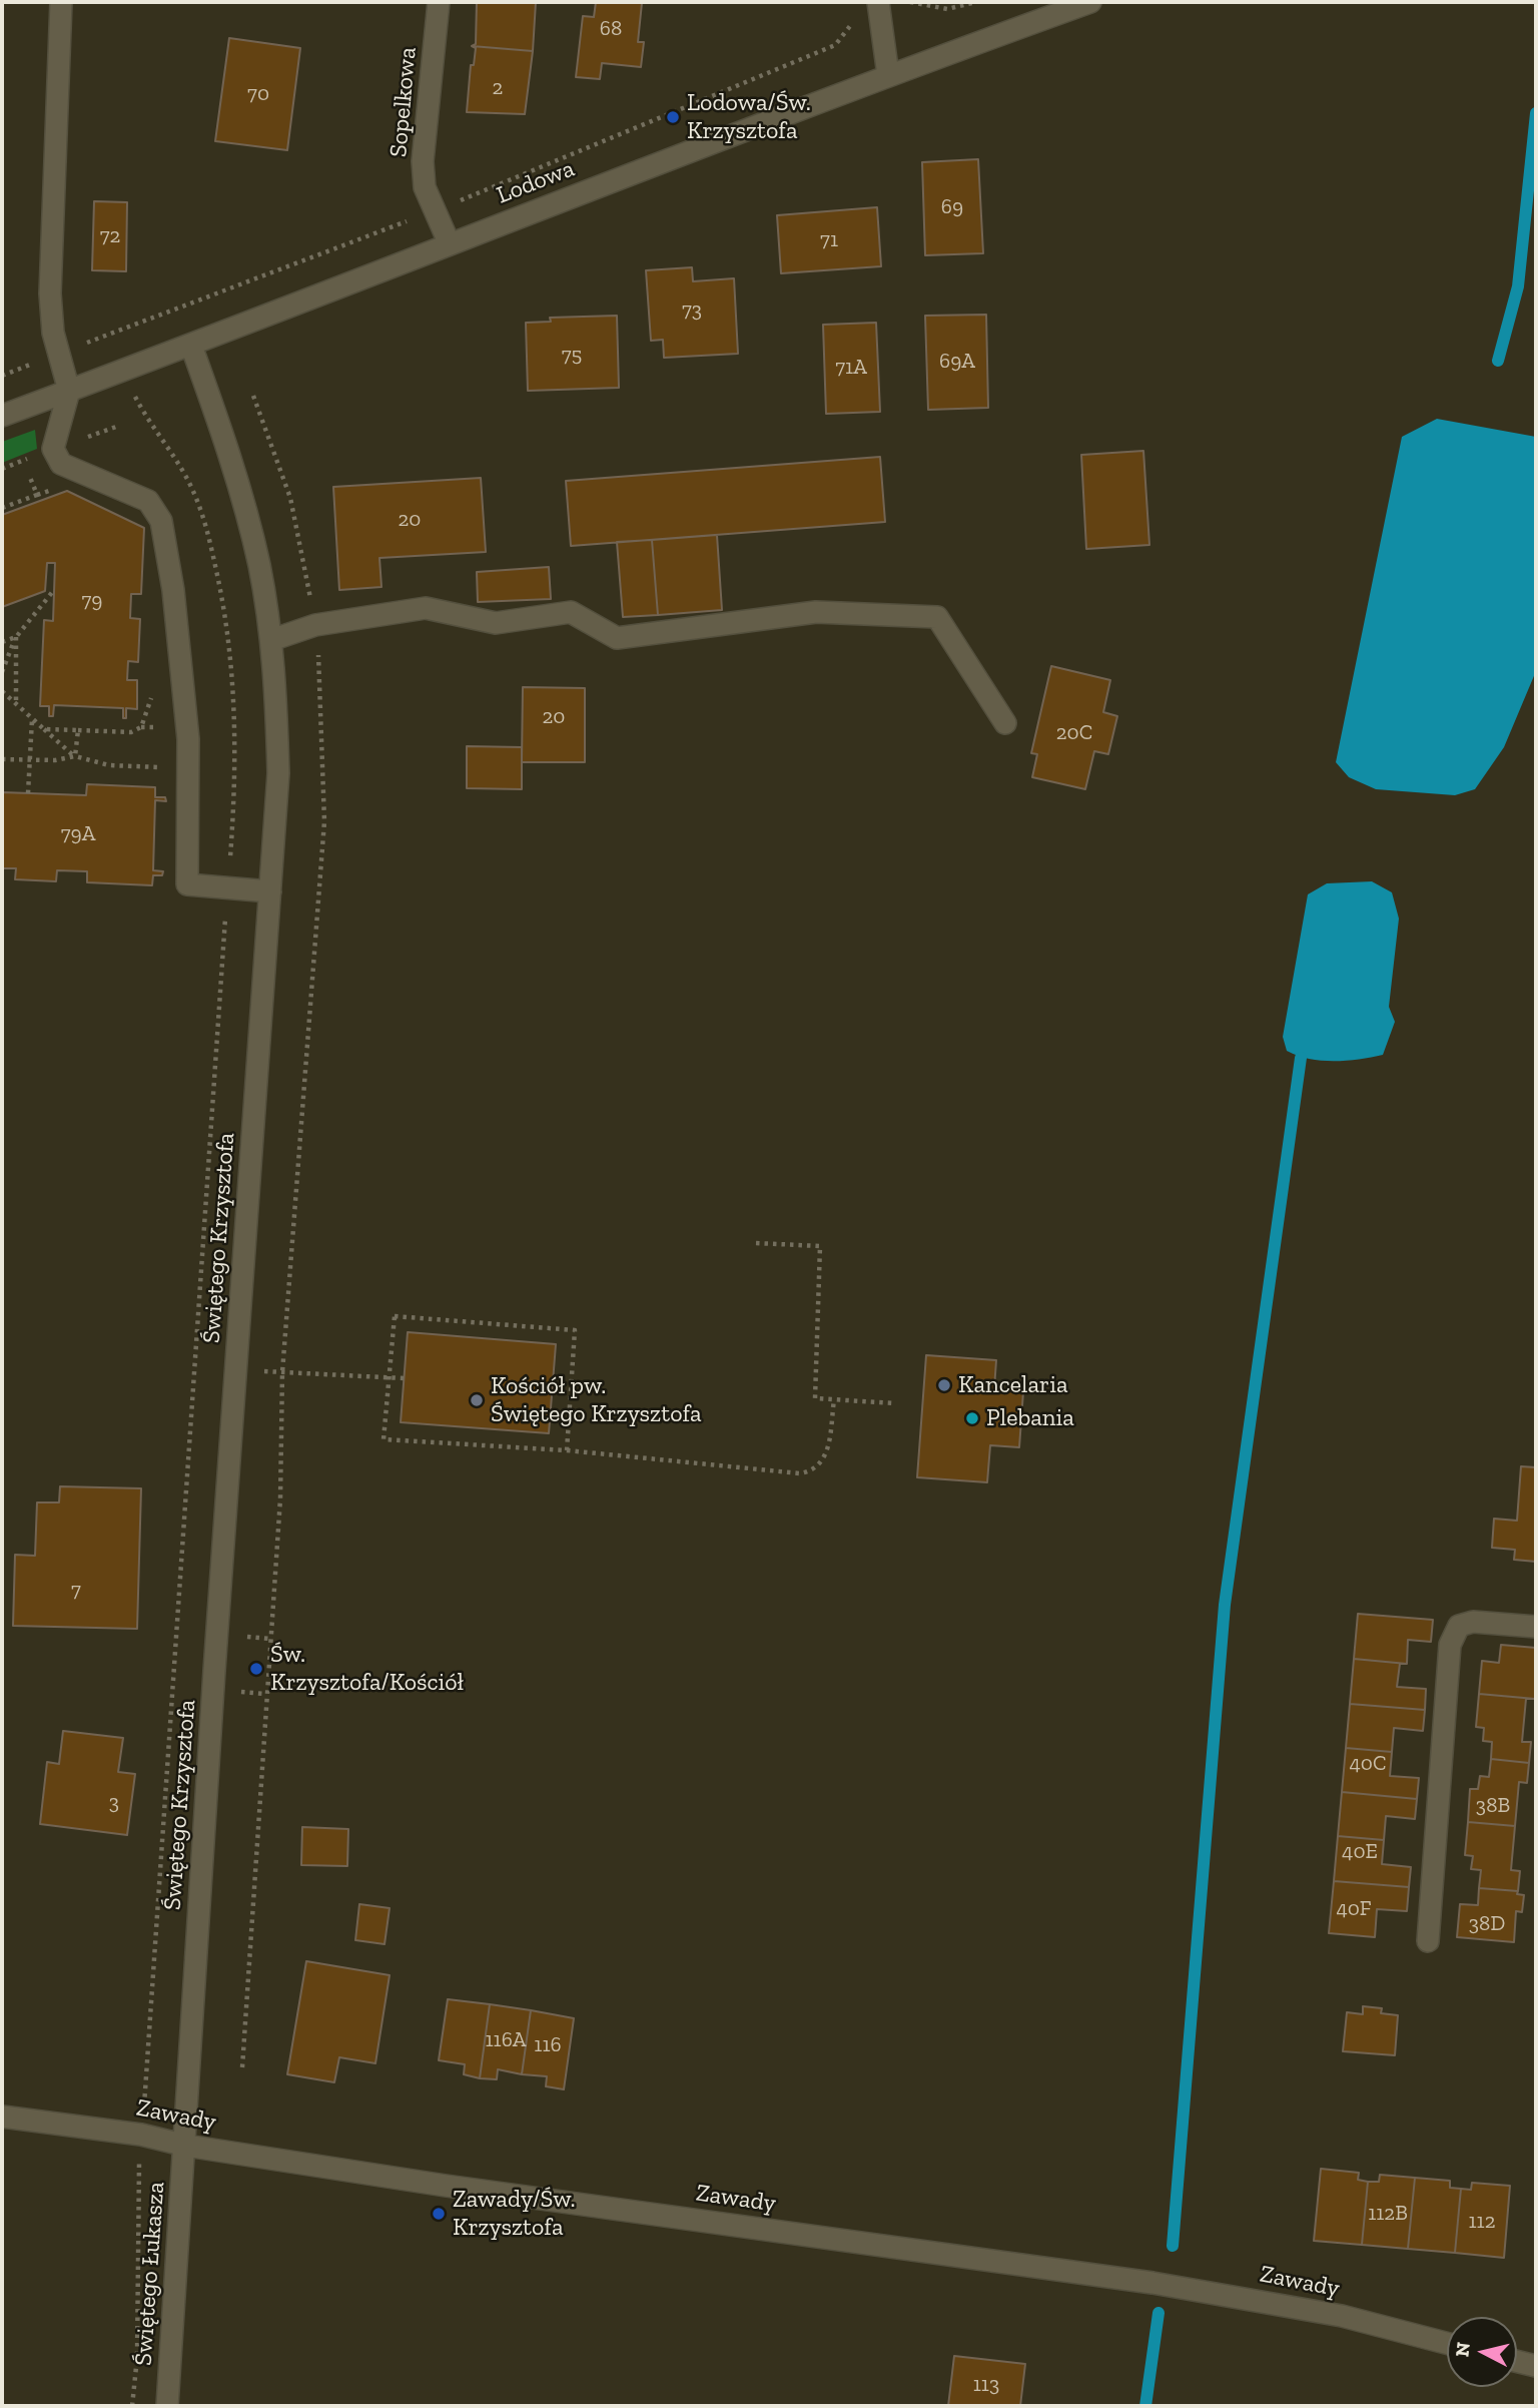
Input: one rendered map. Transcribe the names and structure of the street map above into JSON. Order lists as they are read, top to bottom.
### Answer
{
  "streets": {
    "street": [
      "Sopelkowa",
      "Lodowa",
      "Świętego Krzysztofa",
      "Zawady",
      "Świętego Łukasza"
    ]
  },
  "crossings": [
    ["Sopelkowa", "Lodowa"],
    ["Lodowa", "Świętego Krzysztofa"],
    ["Świętego Krzysztofa", "Zawady"],
    ["Świętego Krzysztofa", "Świętego Łukasza"],
    ["Zawady", "Świętego Łukasza"]
  ],
  "places": [
    "Lodowa/Św. Krzysztofa",
    "Kancelaria",
    "Kościół pw. Świętego Krzysztofa",
    "Plebania",
    "Św. Krzysztofa/Kościół",
    "Zawady/Św. Krzysztofa"
  ],
  "house_numbers": [
    "68",
    "2",
    "70",
    "69",
    "72",
    "71",
    "73",
    "75",
    "69A",
    "71A",
    "20",
    "79",
    "20",
    "20C",
    "79A",
    "7",
    "40C",
    "3",
    "38B",
    "40E",
    "40F",
    "38D",
    "116A",
    "116",
    "112B",
    "112",
    "113"
  ],
  "north": "left"
}
